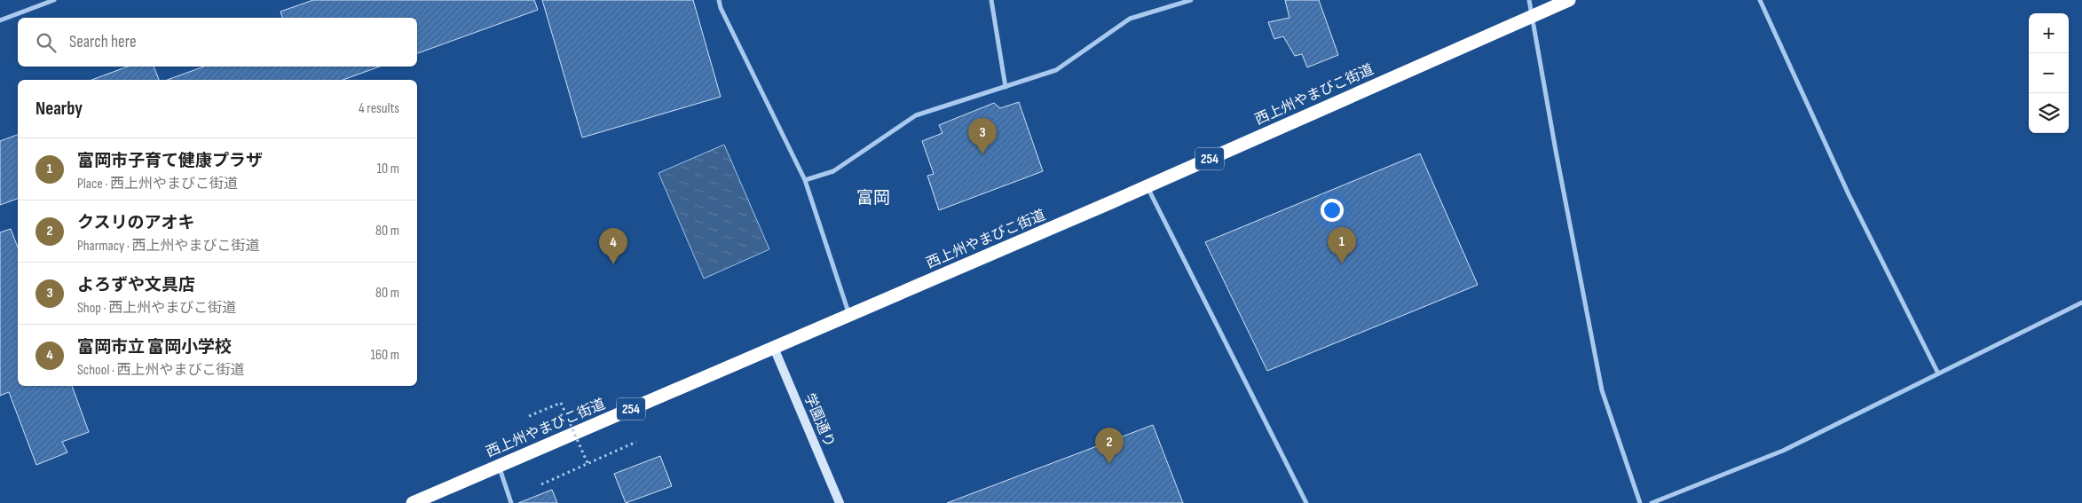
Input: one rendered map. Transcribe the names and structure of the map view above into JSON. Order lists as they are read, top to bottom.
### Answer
{
  "streets": {
    "highway": ["西上州やまびこ街道", "254"],
    "street": ["学園通り"]
  },
  "crossings": [
    ["西上州やまびこ街道", "学園通り"]
  ],
  "districts": ["富岡"],
  "page": {
    "map_buttons": ["+", "−"],
    "search": "Search here",
    "heading": ["Nearby", "4 results"],
    "pins": [
      "3",
      "1",
      "4",
      "2"
    ],
    "list": [
      {
        "mark": "1",
        "name": "富岡市子育て健康プラザ",
        "note": "Place · 西上州やまびこ街道",
        "value": "10 m"
      },
      {
        "mark": "2",
        "name": "クスリのアオキ",
        "note": "Pharmacy · 西上州やまびこ街道",
        "value": "80 m"
      },
      {
        "mark": "3",
        "name": "よろずや文具店",
        "note": "Shop · 西上州やまびこ街道",
        "value": "80 m"
      },
      {
        "mark": "4",
        "name": "富岡市立 富岡小学校",
        "note": "School · 西上州やまびこ街道",
        "value": "160 m"
      }
    ]
  }
}
